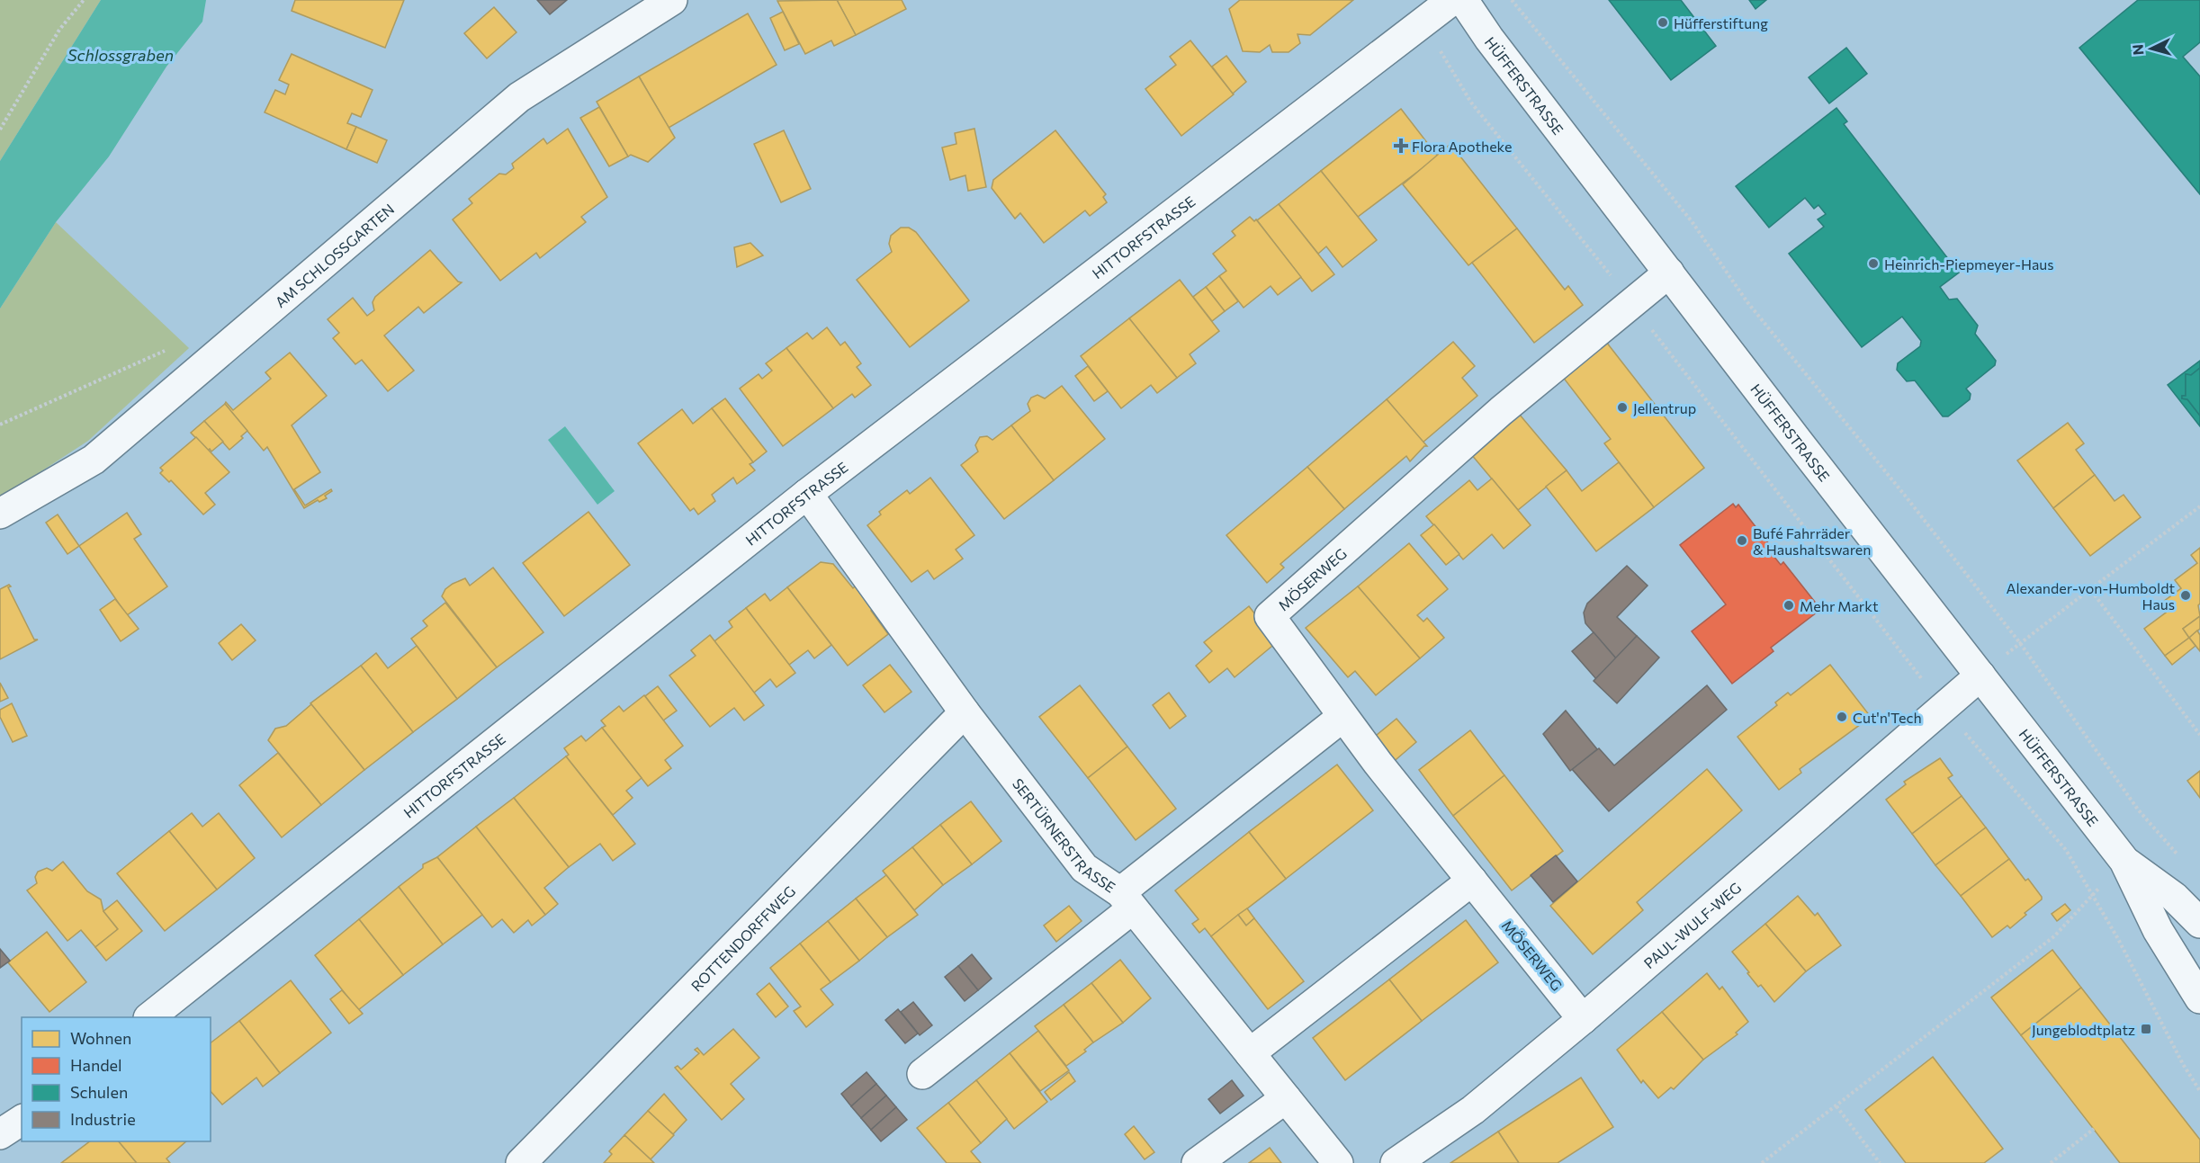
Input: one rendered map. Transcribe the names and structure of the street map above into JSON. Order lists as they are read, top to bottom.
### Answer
{
  "streets": {
    "street": [
      "HÜFFERSTRASSE",
      "HITTORFSTRASSE",
      "AM SCHLOSSGARTEN",
      "MÖSERWEG",
      "SERTÜRNERSTRASSE",
      "PAUL-WULF-WEG",
      "ROTTENDORFFWEG"
    ]
  },
  "crossings": [
    ["HÜFFERSTRASSE", "MÖSERWEG"],
    ["HÜFFERSTRASSE", "PAUL-WULF-WEG"],
    ["HITTORFSTRASSE", "SERTÜRNERSTRASSE"],
    ["MÖSERWEG", "PAUL-WULF-WEG"],
    ["SERTÜRNERSTRASSE", "ROTTENDORFFWEG"]
  ],
  "water": ["Schlossgraben"],
  "places": {
    "other": [
      "Hüfferstiftung",
      "Heinrich-Piepmeyer-Haus",
      "Jellentrup",
      "Bufé Fahrräder & Haushaltswaren",
      "Alexander-von-Humboldt Haus",
      "Mehr Markt",
      "Cut'n'Tech"
    ],
    "health": ["Flora Apotheke"],
    "transit": ["Jungeblodtplatz"]
  },
  "legend": [
    "Wohnen",
    "Handel",
    "Schulen",
    "Industrie"
  ],
  "north": "left"
}
